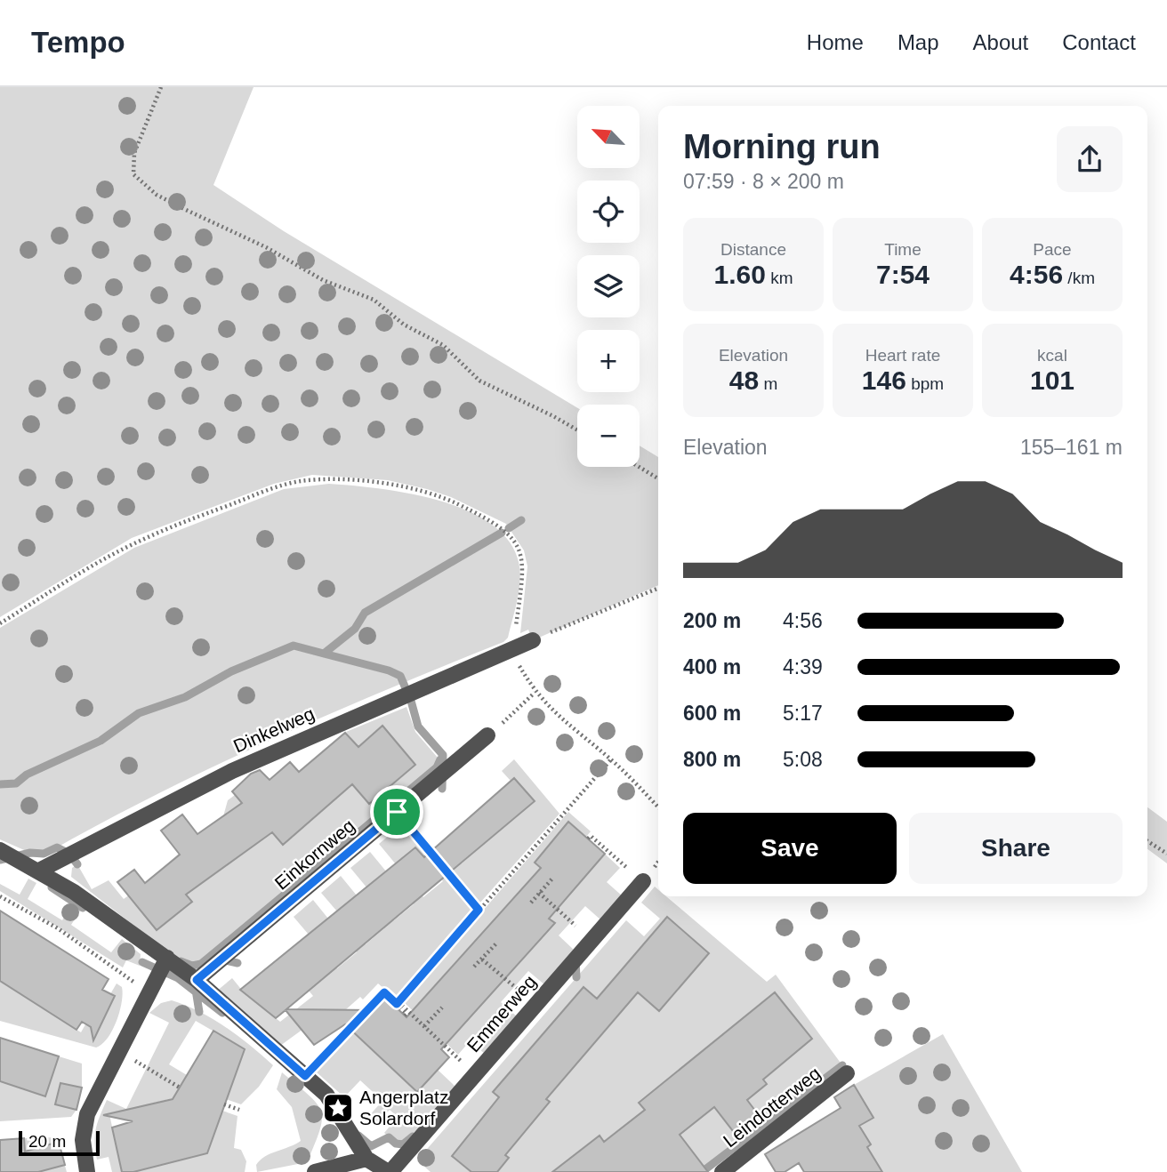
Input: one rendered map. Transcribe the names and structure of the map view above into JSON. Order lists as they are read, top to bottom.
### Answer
{
  "streets": {
    "street": [
      "Dinkelweg",
      "Einkornweg",
      "Emmerweg",
      "Leindotterweg"
    ]
  },
  "places": {
    "place": ["Angerplatz Solardorf"]
  },
  "scale_bar": "20 m",
  "north": "top left",
  "page": {
    "header": "Tempo",
    "nav": [
      "Home",
      "Map",
      "About",
      "Contact"
    ],
    "map_buttons": ["+", "−"],
    "heading": ["Morning run", "07:59 · 8 × 200 m"],
    "stats": [
      ["Distance", "1.60 km"],
      ["Time", "7:54"],
      ["Pace", "4:56 /km"],
      ["Elevation", "48 m"],
      ["Heart rate", "146 bpm"],
      ["kcal", "101"]
    ],
    "chart": ["Elevation", "155–161 m"],
    "list": [
      {
        "name": "200 m",
        "note": "4:56"
      },
      {
        "name": "400 m",
        "note": "4:39"
      },
      {
        "name": "600 m",
        "note": "5:17"
      },
      {
        "name": "800 m",
        "note": "5:08"
      }
    ],
    "buttons": ["Save", "Share"],
    "scale": "20 m"
  }
}
